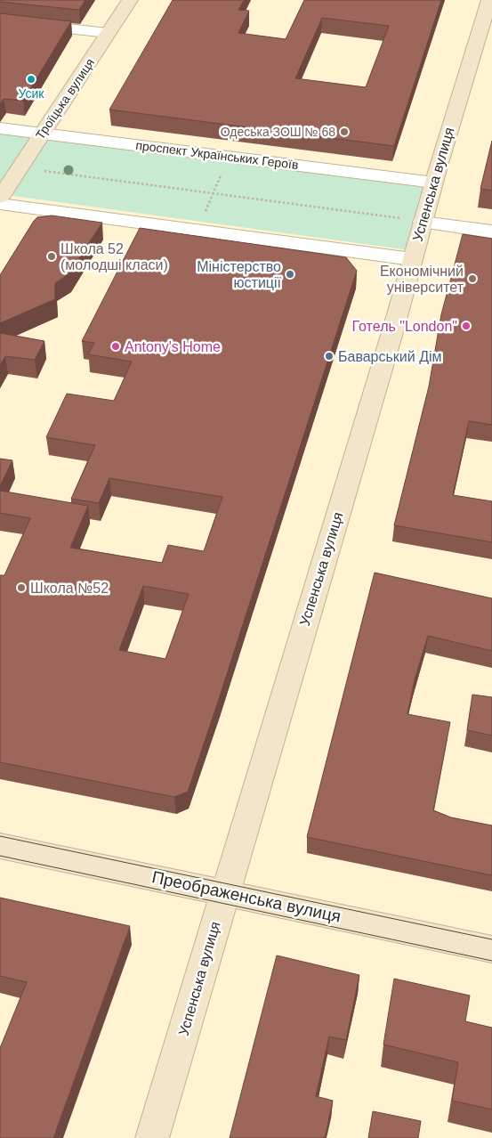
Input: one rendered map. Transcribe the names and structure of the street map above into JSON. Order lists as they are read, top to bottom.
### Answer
{
  "streets": {
    "street": [
      "Троїцька вулиця",
      "проспект Українських Героїв",
      "Успенська вулиця",
      "Преображенська вулиця"
    ]
  },
  "crossings": [
    ["Троїцька вулиця", "проспект Українських Героїв"],
    ["проспект Українських Героїв", "Успенська вулиця"],
    ["Успенська вулиця", "Преображенська вулиця"]
  ],
  "places": [
    "Усик",
    "Одеська ЗОШ № 68",
    "Школа 52 (молодші класи)",
    "Міністерство юстиції",
    "Економічний університет",
    "Готель \"London\"",
    "Antony's Home",
    "Баварський Дім",
    "Школа №52"
  ]
}
